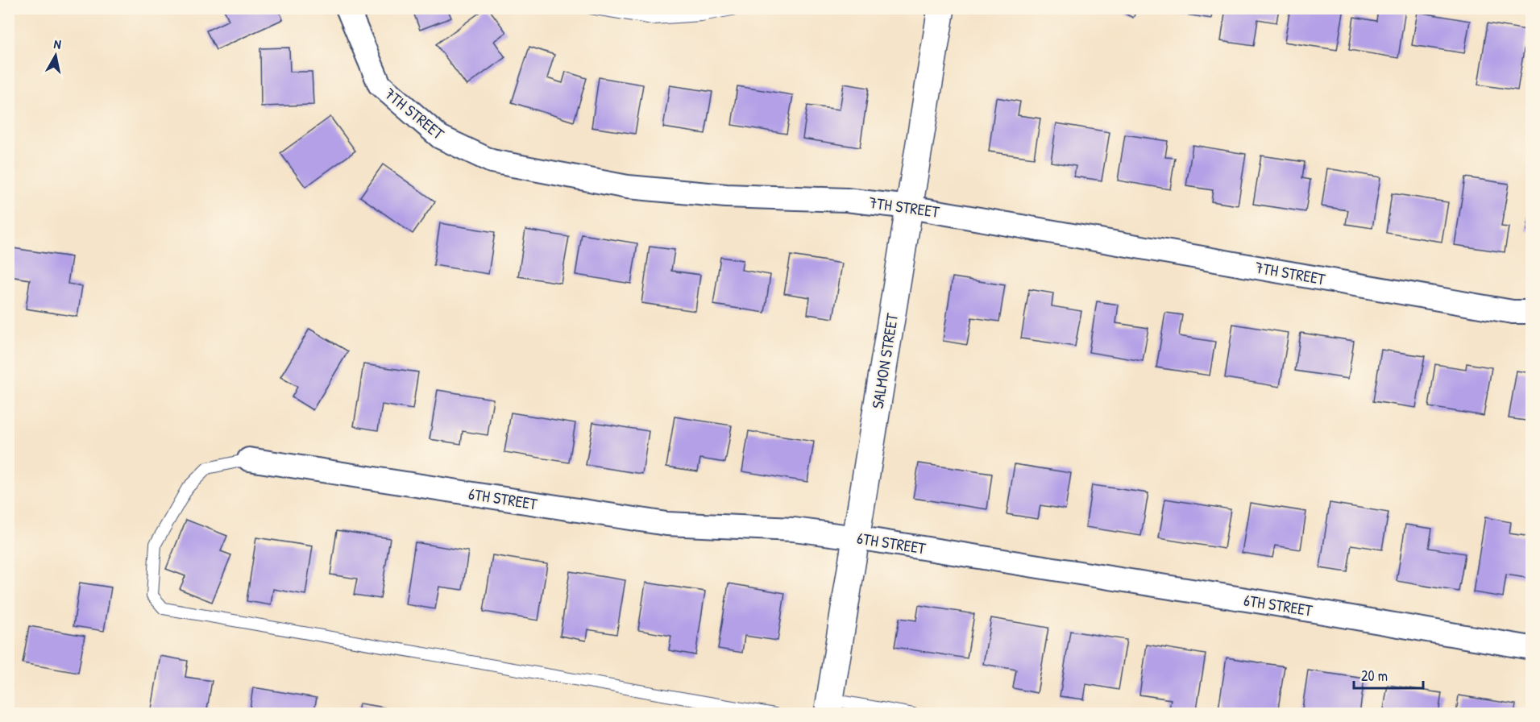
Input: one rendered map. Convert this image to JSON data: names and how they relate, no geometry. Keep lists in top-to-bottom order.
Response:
{
  "streets": {
    "street": ["7TH STREET", "SALMON STREET", "6TH STREET"]
  },
  "crossings": [
    ["7TH STREET", "SALMON STREET"],
    ["SALMON STREET", "6TH STREET"]
  ],
  "scale_bar": "20 m",
  "north": "top"
}
